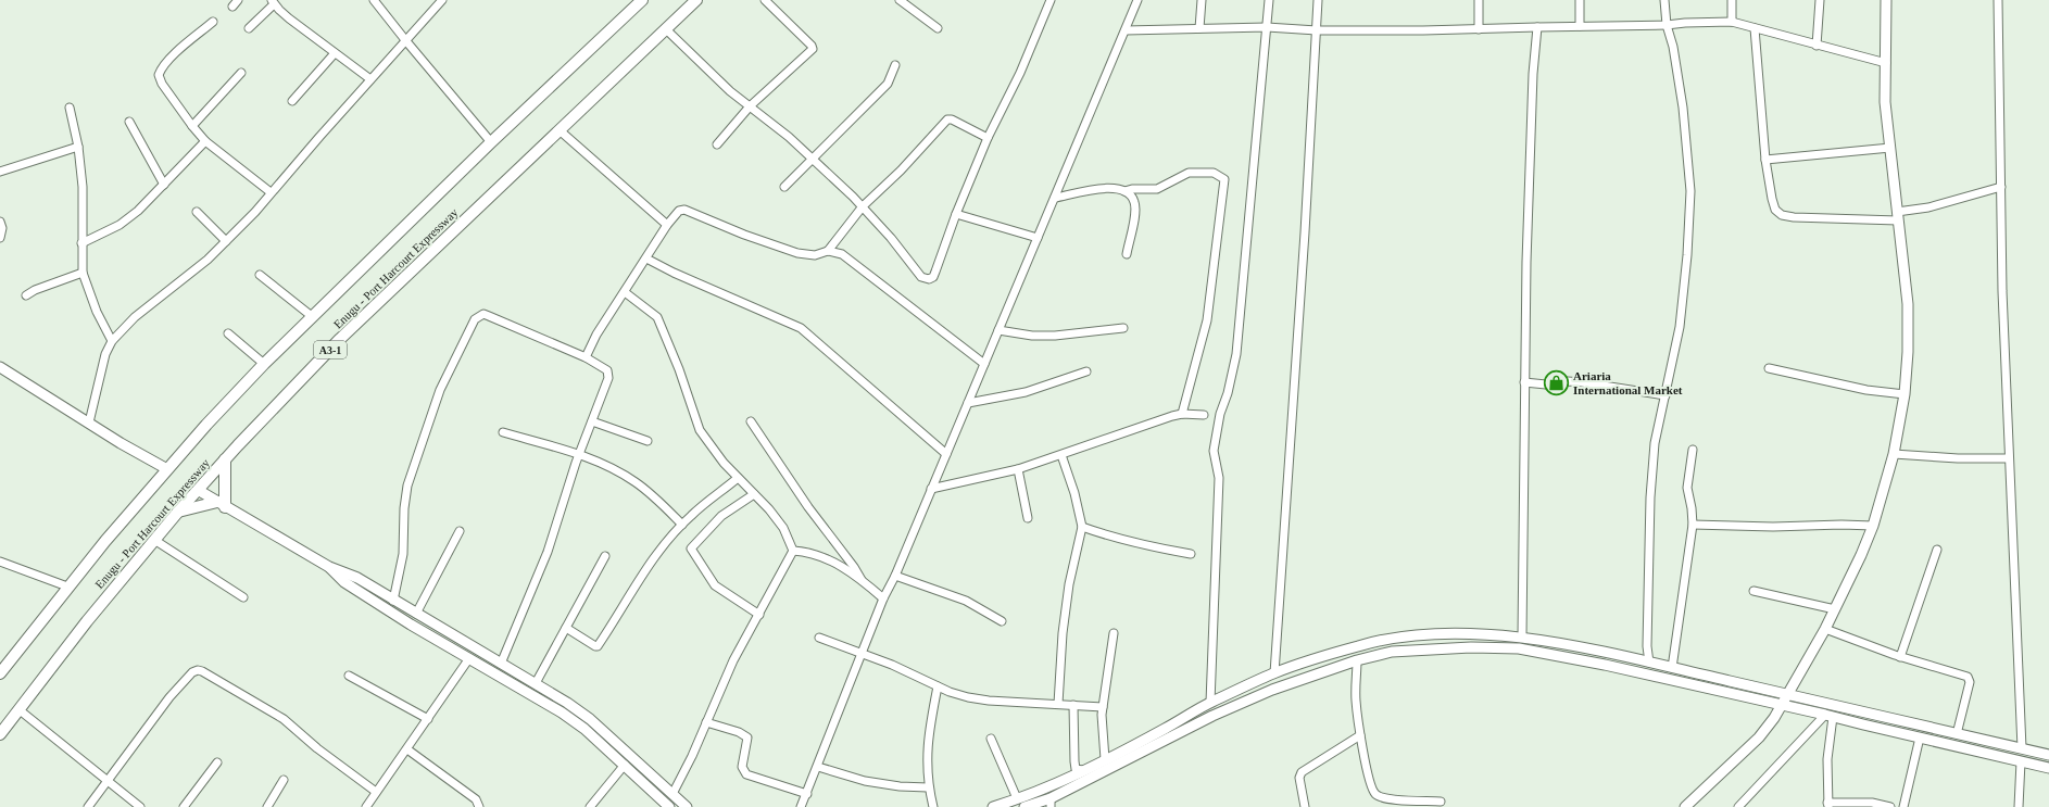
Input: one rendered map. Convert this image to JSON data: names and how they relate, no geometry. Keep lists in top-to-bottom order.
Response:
{
  "streets": {
    "highway": ["Enugu - Port Harcourt Expressway", "A3-1"]
  },
  "places": {
    "shop": ["Ariaria International Market"]
  }
}
